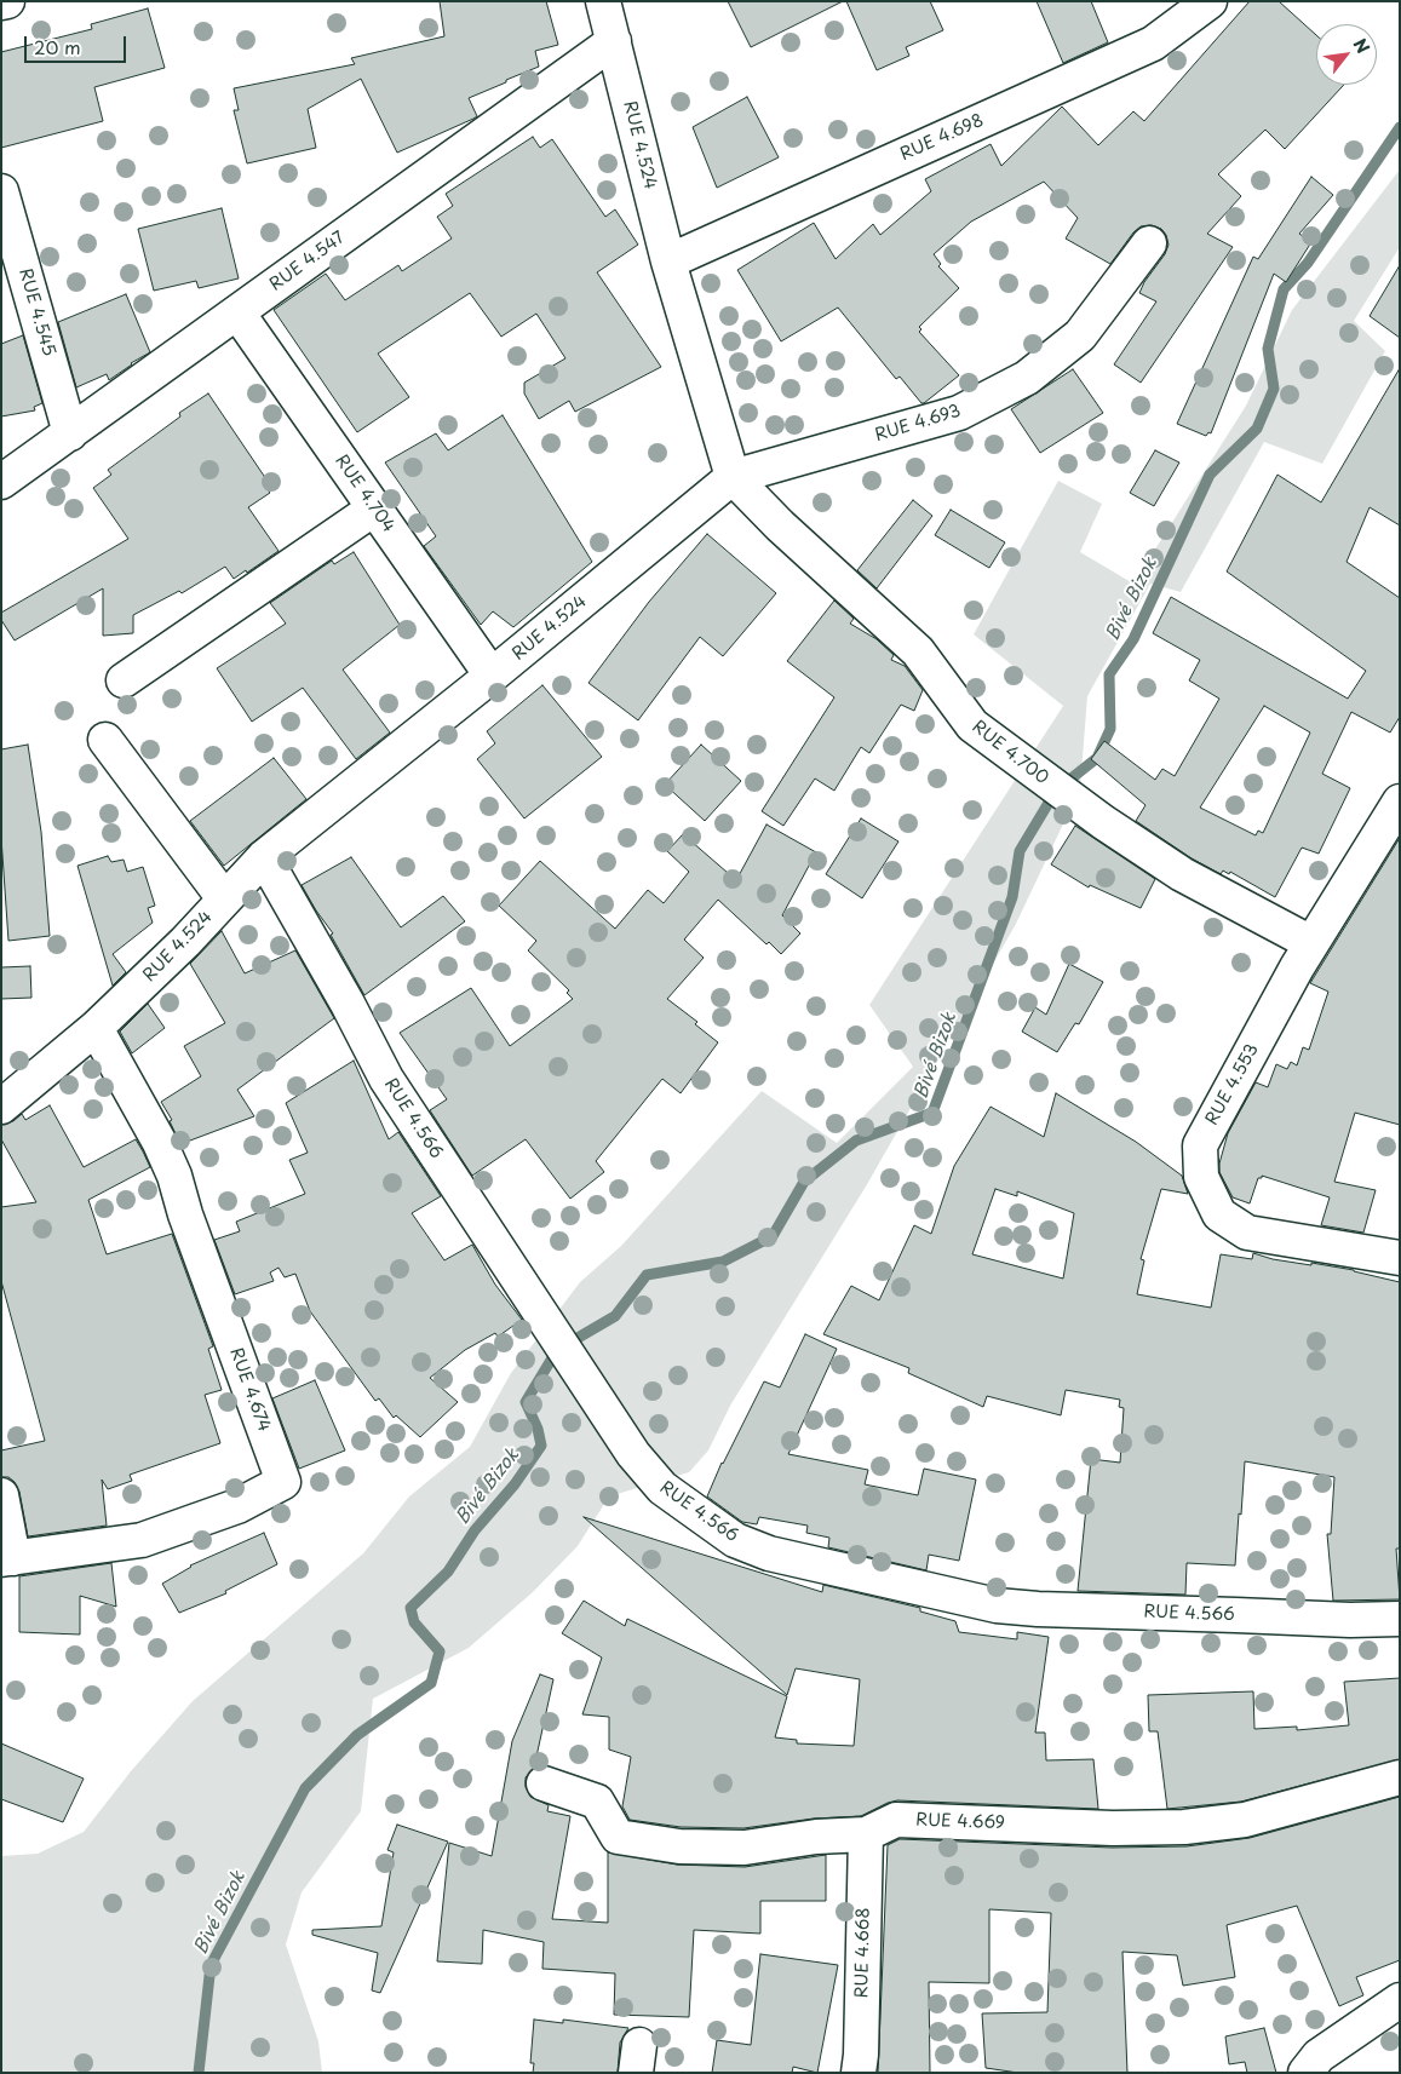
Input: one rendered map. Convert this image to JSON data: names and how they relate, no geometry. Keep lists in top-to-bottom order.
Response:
{
  "streets": {
    "street": [
      "RUE 4.698",
      "RUE 4.524",
      "RUE 4.547",
      "RUE 4.545",
      "RUE 4.693",
      "RUE 4.704",
      "RUE 4.700",
      "RUE 4.553",
      "RUE 4.566",
      "RUE 4.674",
      "RUE 4.669",
      "RUE 4.668"
    ]
  },
  "crossings": [
    ["RUE 4.698", "RUE 4.524"],
    ["RUE 4.524", "RUE 4.547"],
    ["RUE 4.524", "RUE 4.693"],
    ["RUE 4.524", "RUE 4.704"],
    ["RUE 4.524", "RUE 4.700"],
    ["RUE 4.524", "RUE 4.566"],
    ["RUE 4.524", "RUE 4.674"],
    ["RUE 4.547", "RUE 4.545"],
    ["RUE 4.547", "RUE 4.704"],
    ["RUE 4.693", "RUE 4.700"],
    ["RUE 4.700", "RUE 4.553"],
    ["RUE 4.669", "RUE 4.668"]
  ],
  "water": ["Bivé Bizok"],
  "scale_bar": "20 m",
  "north": "top right"
}
